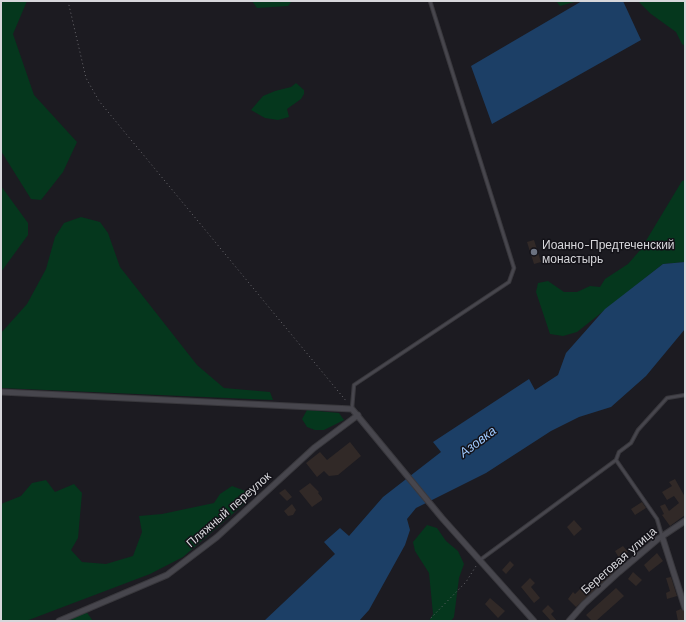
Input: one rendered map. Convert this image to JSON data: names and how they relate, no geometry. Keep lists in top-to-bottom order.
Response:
{
  "streets": {
    "street": ["Пляжный переулок", "Береговая улица"]
  },
  "water": ["Азовка"],
  "places": ["Иоанно-Предтеченский монастырь"]
}
